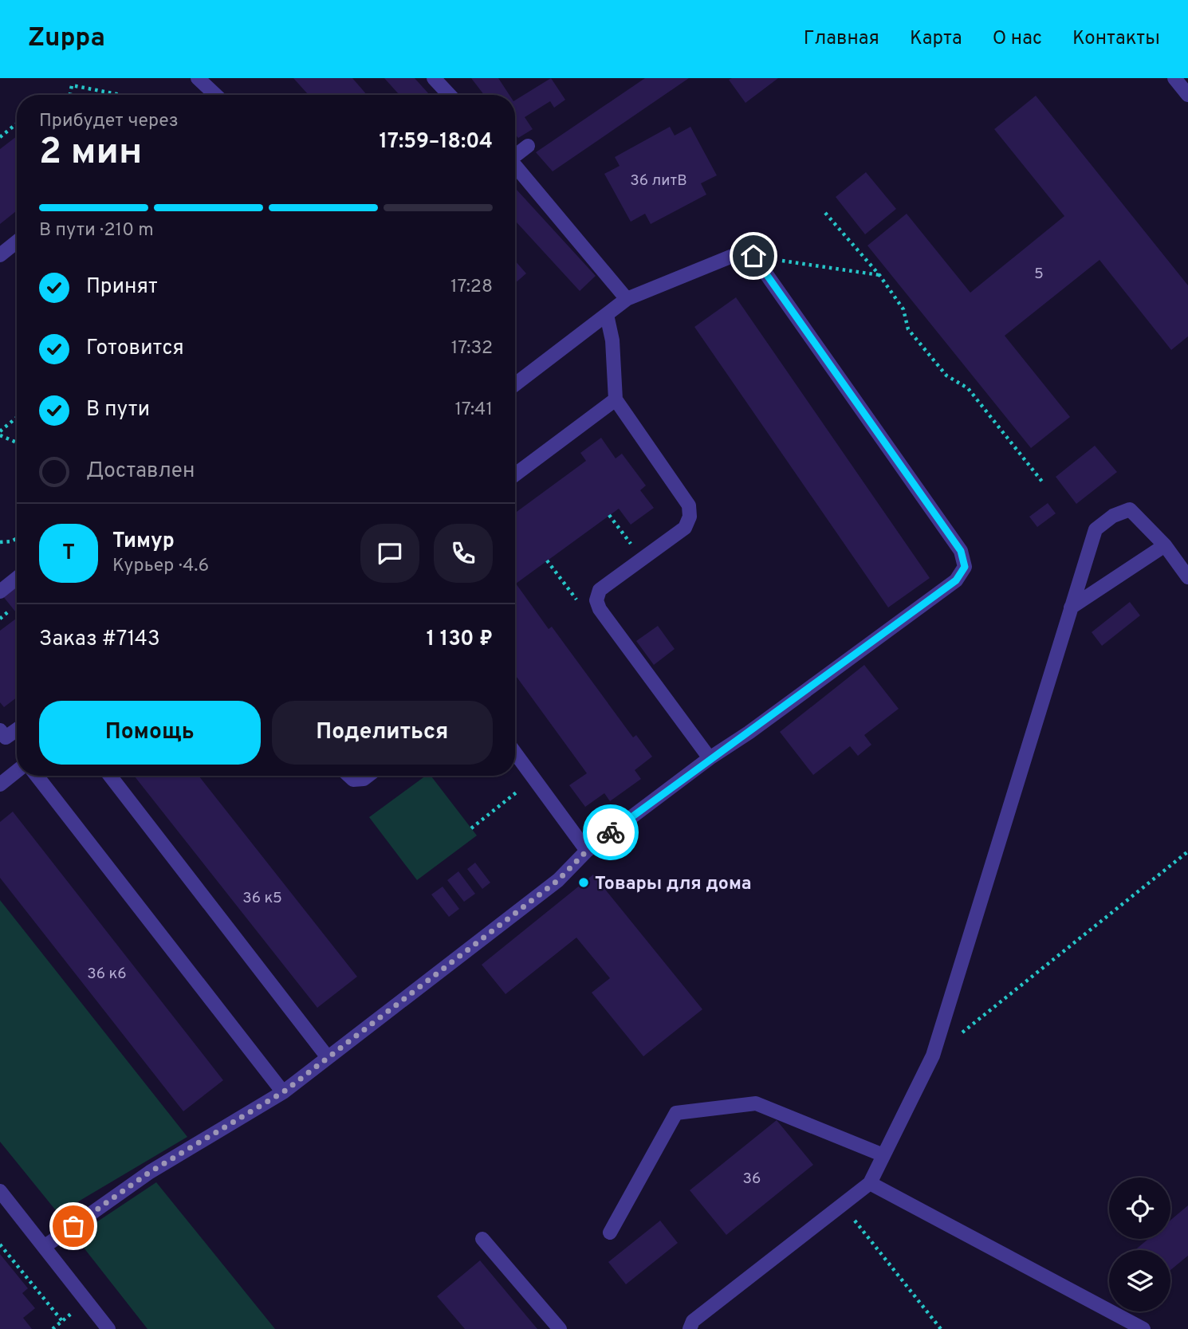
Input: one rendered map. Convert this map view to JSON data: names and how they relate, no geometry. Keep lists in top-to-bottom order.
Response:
{
  "places": ["Товары для дома"],
  "house_numbers": [
    "36 литВ",
    "5",
    "36 к5",
    "36 к6",
    "36"
  ],
  "page": {
    "header": "Zuppa",
    "nav": [
      "Главная",
      "Карта",
      "О нас",
      "Контакты"
    ],
    "heading": ["2 мин", "Прибудет через", "17:59–18:04"],
    "panel": [
      "Тимур",
      "Курьер · 4.6",
      "Заказ #7143",
      "1 130 ₽"
    ],
    "bar": "В пути · 210 m",
    "list": [
      ["Принят", "17:28"],
      ["Готовится", "17:32"],
      ["В пути", "17:41"],
      "Доставлен"
    ],
    "round": "Т",
    "buttons": ["Помощь", "Поделиться"]
  }
}
